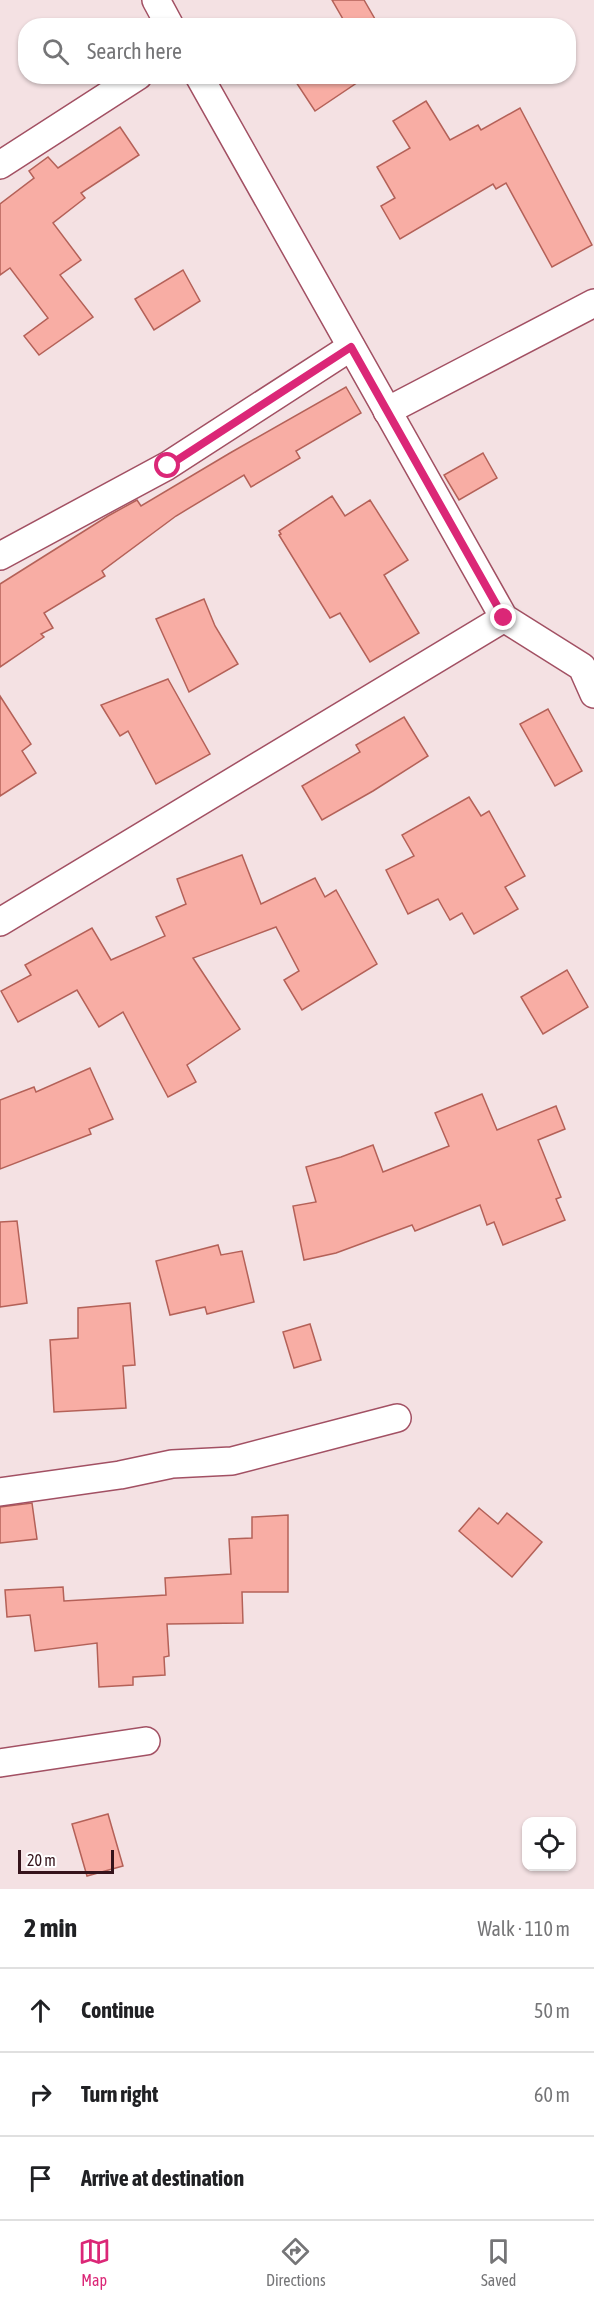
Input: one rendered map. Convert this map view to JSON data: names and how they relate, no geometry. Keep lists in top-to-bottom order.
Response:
{
  "scale_bar": "20 m",
  "page": {
    "search": "Search here",
    "scale": "20 m",
    "heading": ["2 min", "Walk · 110 m"],
    "list": [
      ["Continue", "50 m"],
      ["Turn right", "60 m"],
      "Arrive at destination"
    ],
    "nav": ["Map", "Directions", "Saved"]
  }
}
